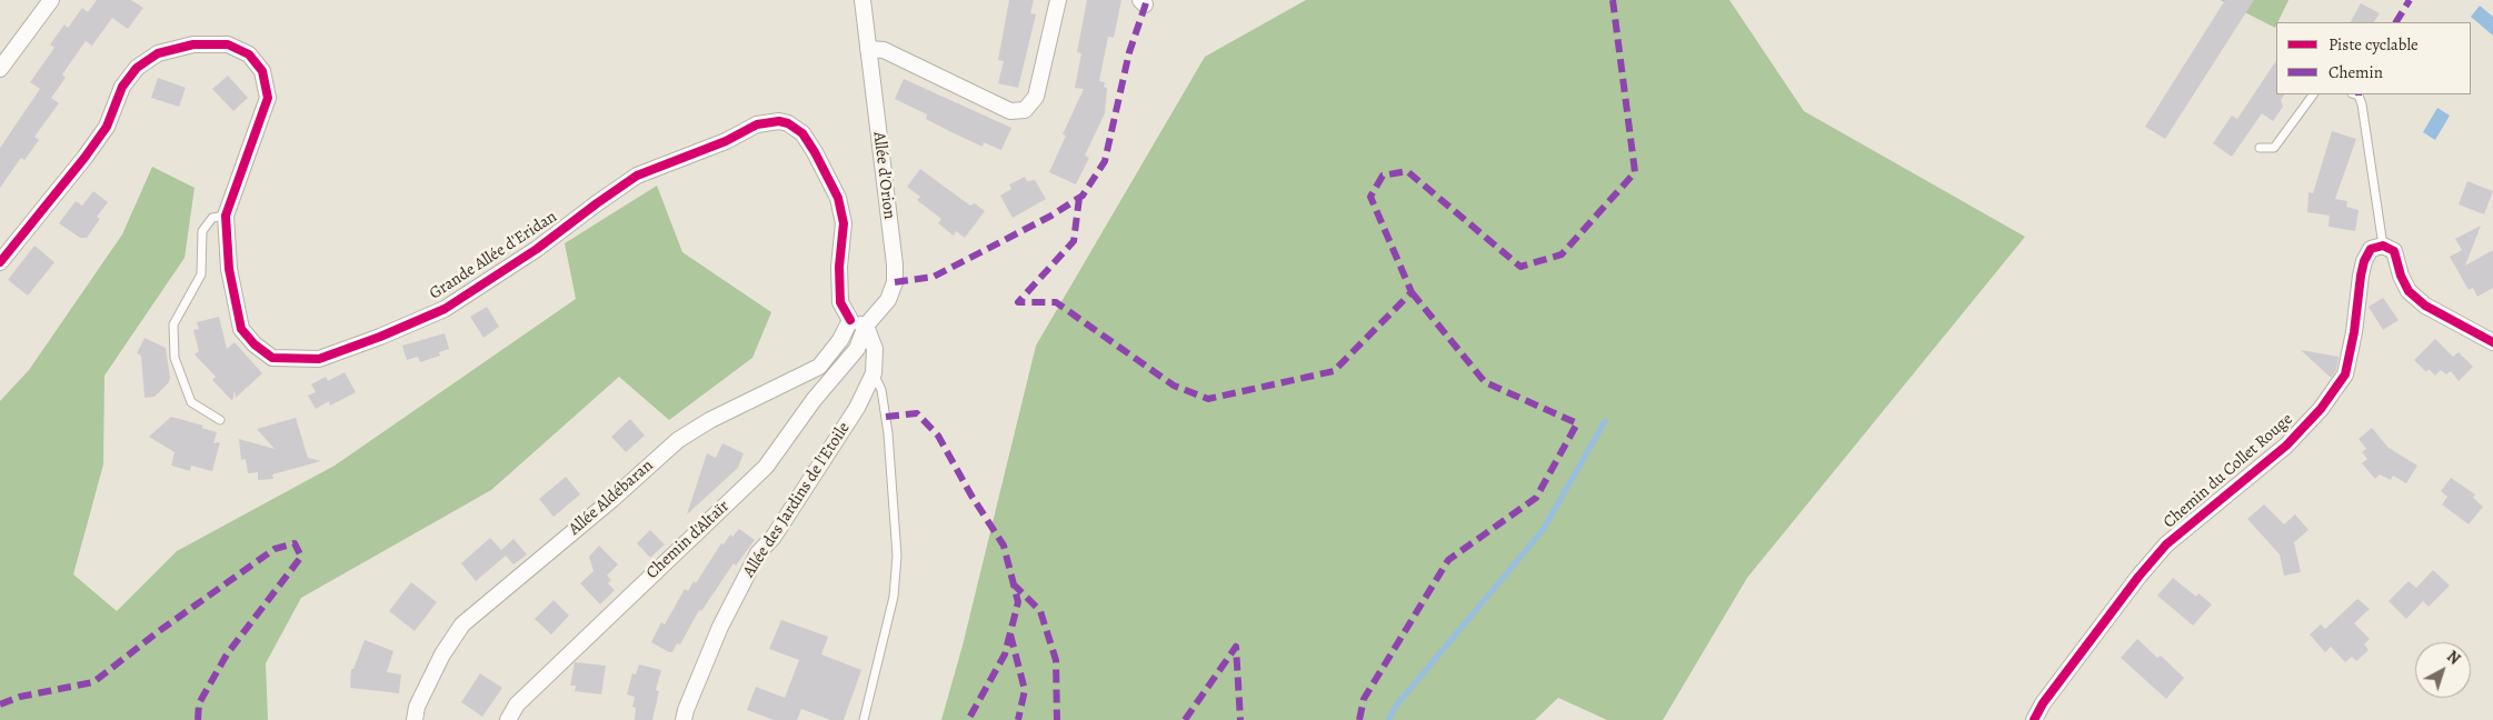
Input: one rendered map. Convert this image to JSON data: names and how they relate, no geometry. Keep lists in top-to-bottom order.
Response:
{
  "streets": {
    "street": [
      "Allée d'Orion",
      "Grande Allée d'Eridan",
      "Chemin du Collet Rouge",
      "Allée Aldébaran",
      "Allée des Jardins de l'Etoile",
      "Chemin d'Altaïr"
    ]
  },
  "crossings": [
    ["Allée d'Orion", "Chemin d'Altaïr"],
    ["Grande Allée d'Eridan", "Allée Aldébaran"]
  ],
  "legend": ["Piste cyclable", "Chemin"],
  "north": "top right"
}
